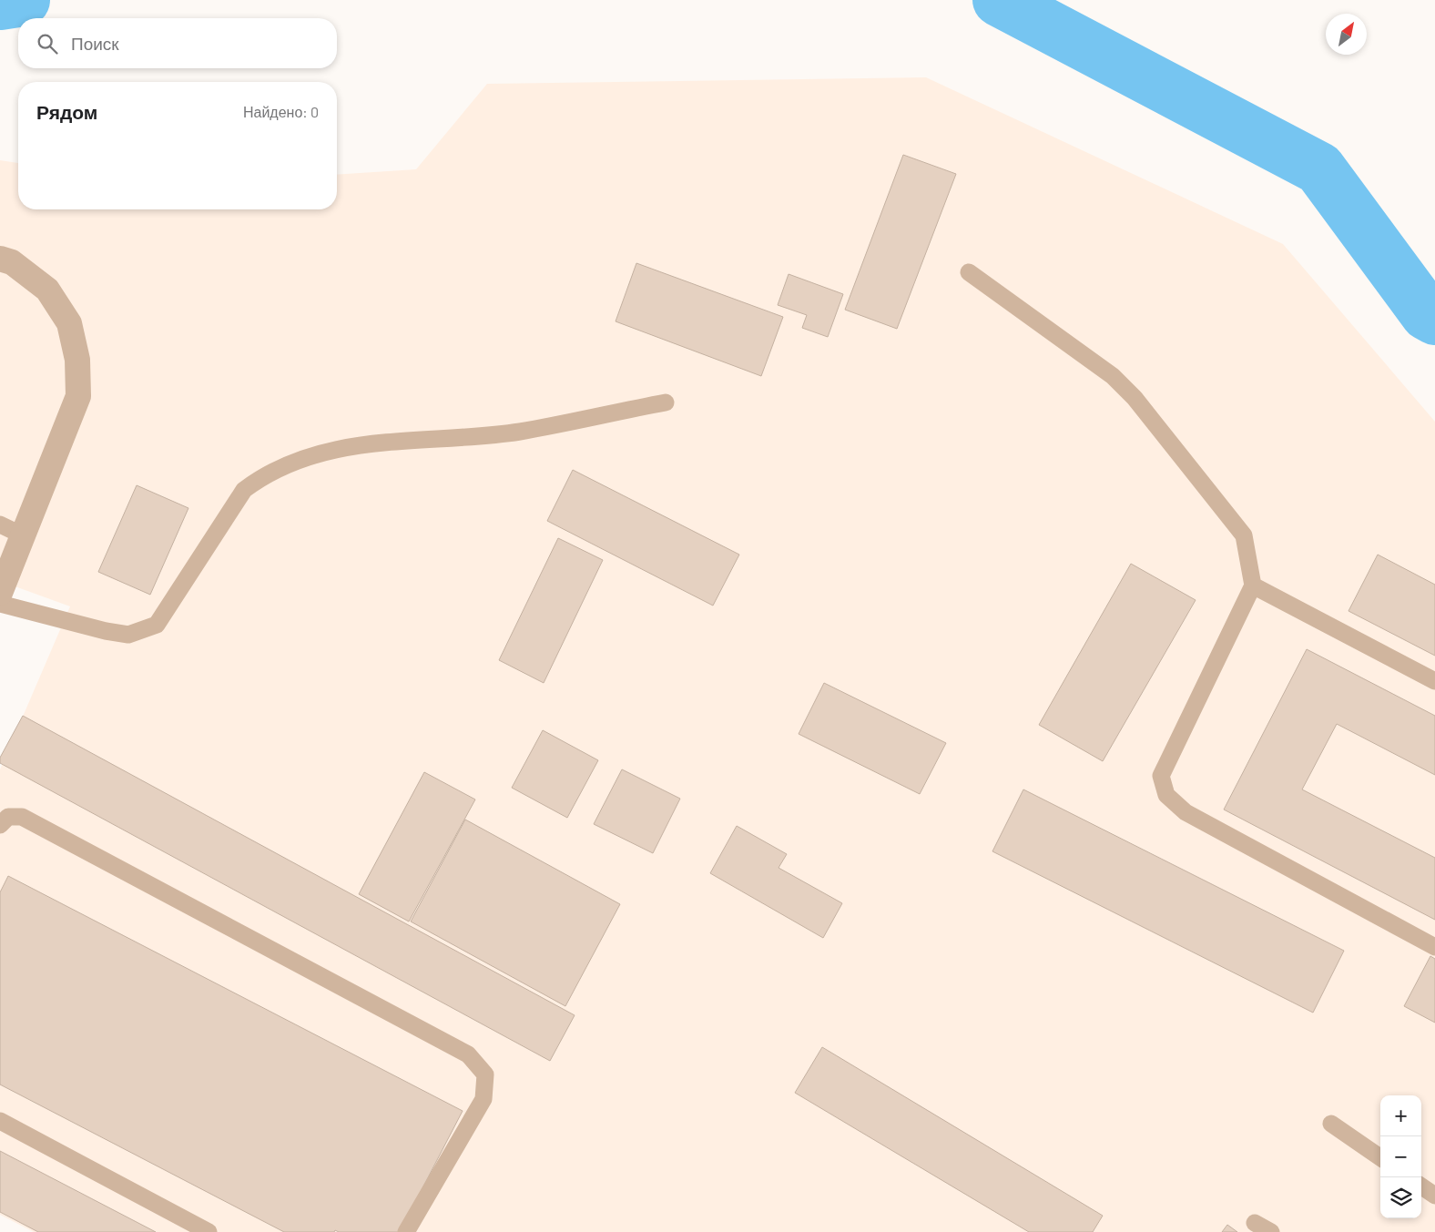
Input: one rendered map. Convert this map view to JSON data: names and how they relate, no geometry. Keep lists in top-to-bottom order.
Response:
{
  "north": "top right",
  "page": {
    "search": "Поиск",
    "heading": ["Рядом", "Найдено: 0"],
    "map_buttons": ["+", "−"]
  }
}
